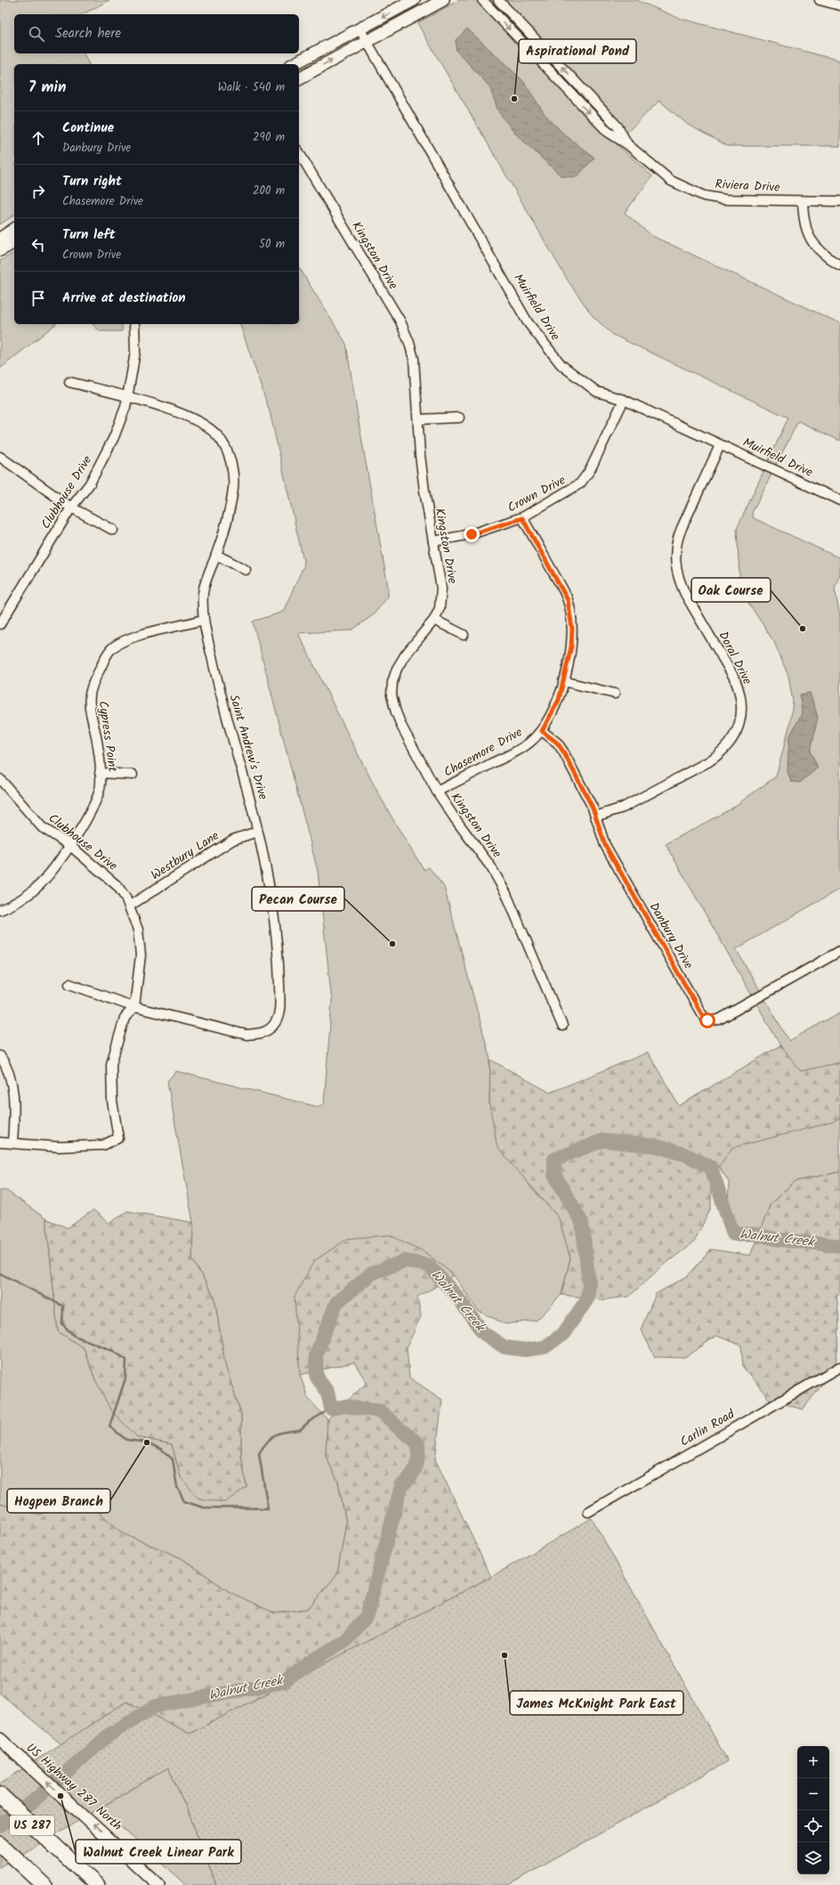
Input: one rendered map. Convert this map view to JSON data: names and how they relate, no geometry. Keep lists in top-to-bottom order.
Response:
{
  "streets": {
    "highway": ["US 287"],
    "main road": ["US Highway 287 North"],
    "street": [
      "Riviera Drive",
      "Kingston Drive",
      "Muirfield Drive",
      "Clubhouse Drive",
      "Crown Drive",
      "Doral Drive",
      "Cypress Point",
      "Saint Andrew's Drive",
      "Chasemore Drive",
      "Westbury Lane",
      "Danbury Drive",
      "Carlin Road"
    ]
  },
  "crossings": [
    ["Kingston Drive", "Crown Drive"],
    ["Kingston Drive", "Chasemore Drive"],
    ["Muirfield Drive", "Crown Drive"],
    ["Muirfield Drive", "Doral Drive"],
    ["Clubhouse Drive", "Cypress Point"],
    ["Clubhouse Drive", "Saint Andrew's Drive"],
    ["Clubhouse Drive", "Westbury Lane"],
    ["Crown Drive", "Chasemore Drive"],
    ["Doral Drive", "Danbury Drive"],
    ["Cypress Point", "Saint Andrew's Drive"],
    ["Saint Andrew's Drive", "Westbury Lane"],
    ["Chasemore Drive", "Danbury Drive"]
  ],
  "one_way": ["US Highway 287 North"],
  "water": ["Walnut Creek"],
  "places": [
    "Aspirational Pond",
    "Oak Course",
    "Pecan Course",
    "Hogpen Branch",
    "James McKnight Park East",
    "Walnut Creek Linear Park"
  ],
  "page": {
    "search": "Search here",
    "heading": ["7 min", "Walk · 540 m"],
    "list": [
      ["Continue", "Danbury Drive", "290 m"],
      ["Turn right", "Chasemore Drive", "200 m"],
      ["Turn left", "Crown Drive", "50 m"],
      "Arrive at destination"
    ],
    "map_buttons": ["+", "−"]
  }
}
